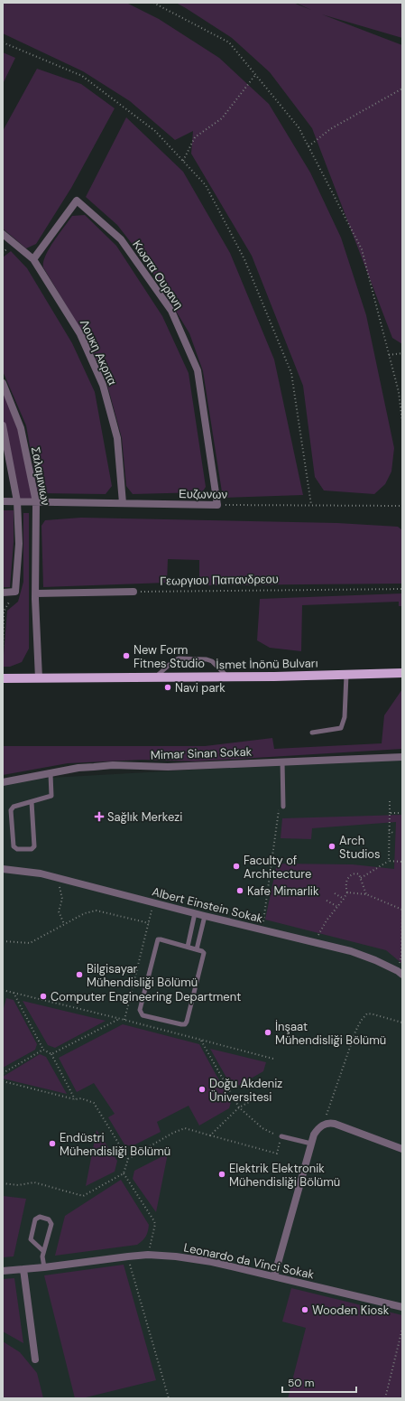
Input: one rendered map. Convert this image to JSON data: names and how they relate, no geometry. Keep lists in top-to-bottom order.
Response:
{
  "streets": {
    "main road": ["İsmet İnönü Bulvarı"],
    "street": [
      "Κωστα Ουρανη",
      "Λουκη Ακριτα",
      "Σαλαμινιων",
      "Ευζωνων",
      "Mimar Sinan Sokak",
      "Albert Einstein Sokak",
      "Leonardo da Vinci Sokak"
    ],
    "path": ["Γεωργιου Παπανδρεου"]
  },
  "crossings": [
    ["Κωστα Ουρανη", "Λουκη Ακριτα"],
    ["Κωστα Ουρανη", "Ευζωνων"],
    ["Λουκη Ακριτα", "Ευζωνων"],
    ["Σαλαμινιων", "Ευζωνων"],
    ["Σαλαμινιων", "İsmet İnönü Bulvarı"]
  ],
  "places": {
    "other": [
      "New Form Fitnes Studio",
      "Navi park",
      "Arch Studios",
      "Faculty of Architecture",
      "Kafe Mimarlik",
      "Bilgisayar Mühendisliği Bölümü",
      "Computer Engineering Department",
      "İnşaat Mühendisliği Bölümü",
      "Doğu Akdeniz Üniversitesi",
      "Endüstri Mühendisliği Bölümü",
      "Elektrik Elektronik Mühendisliği Bölümü",
      "Wooden Kiosk"
    ],
    "health": ["Sağlık Merkezi"]
  },
  "scale_bar": "50 m"
}
